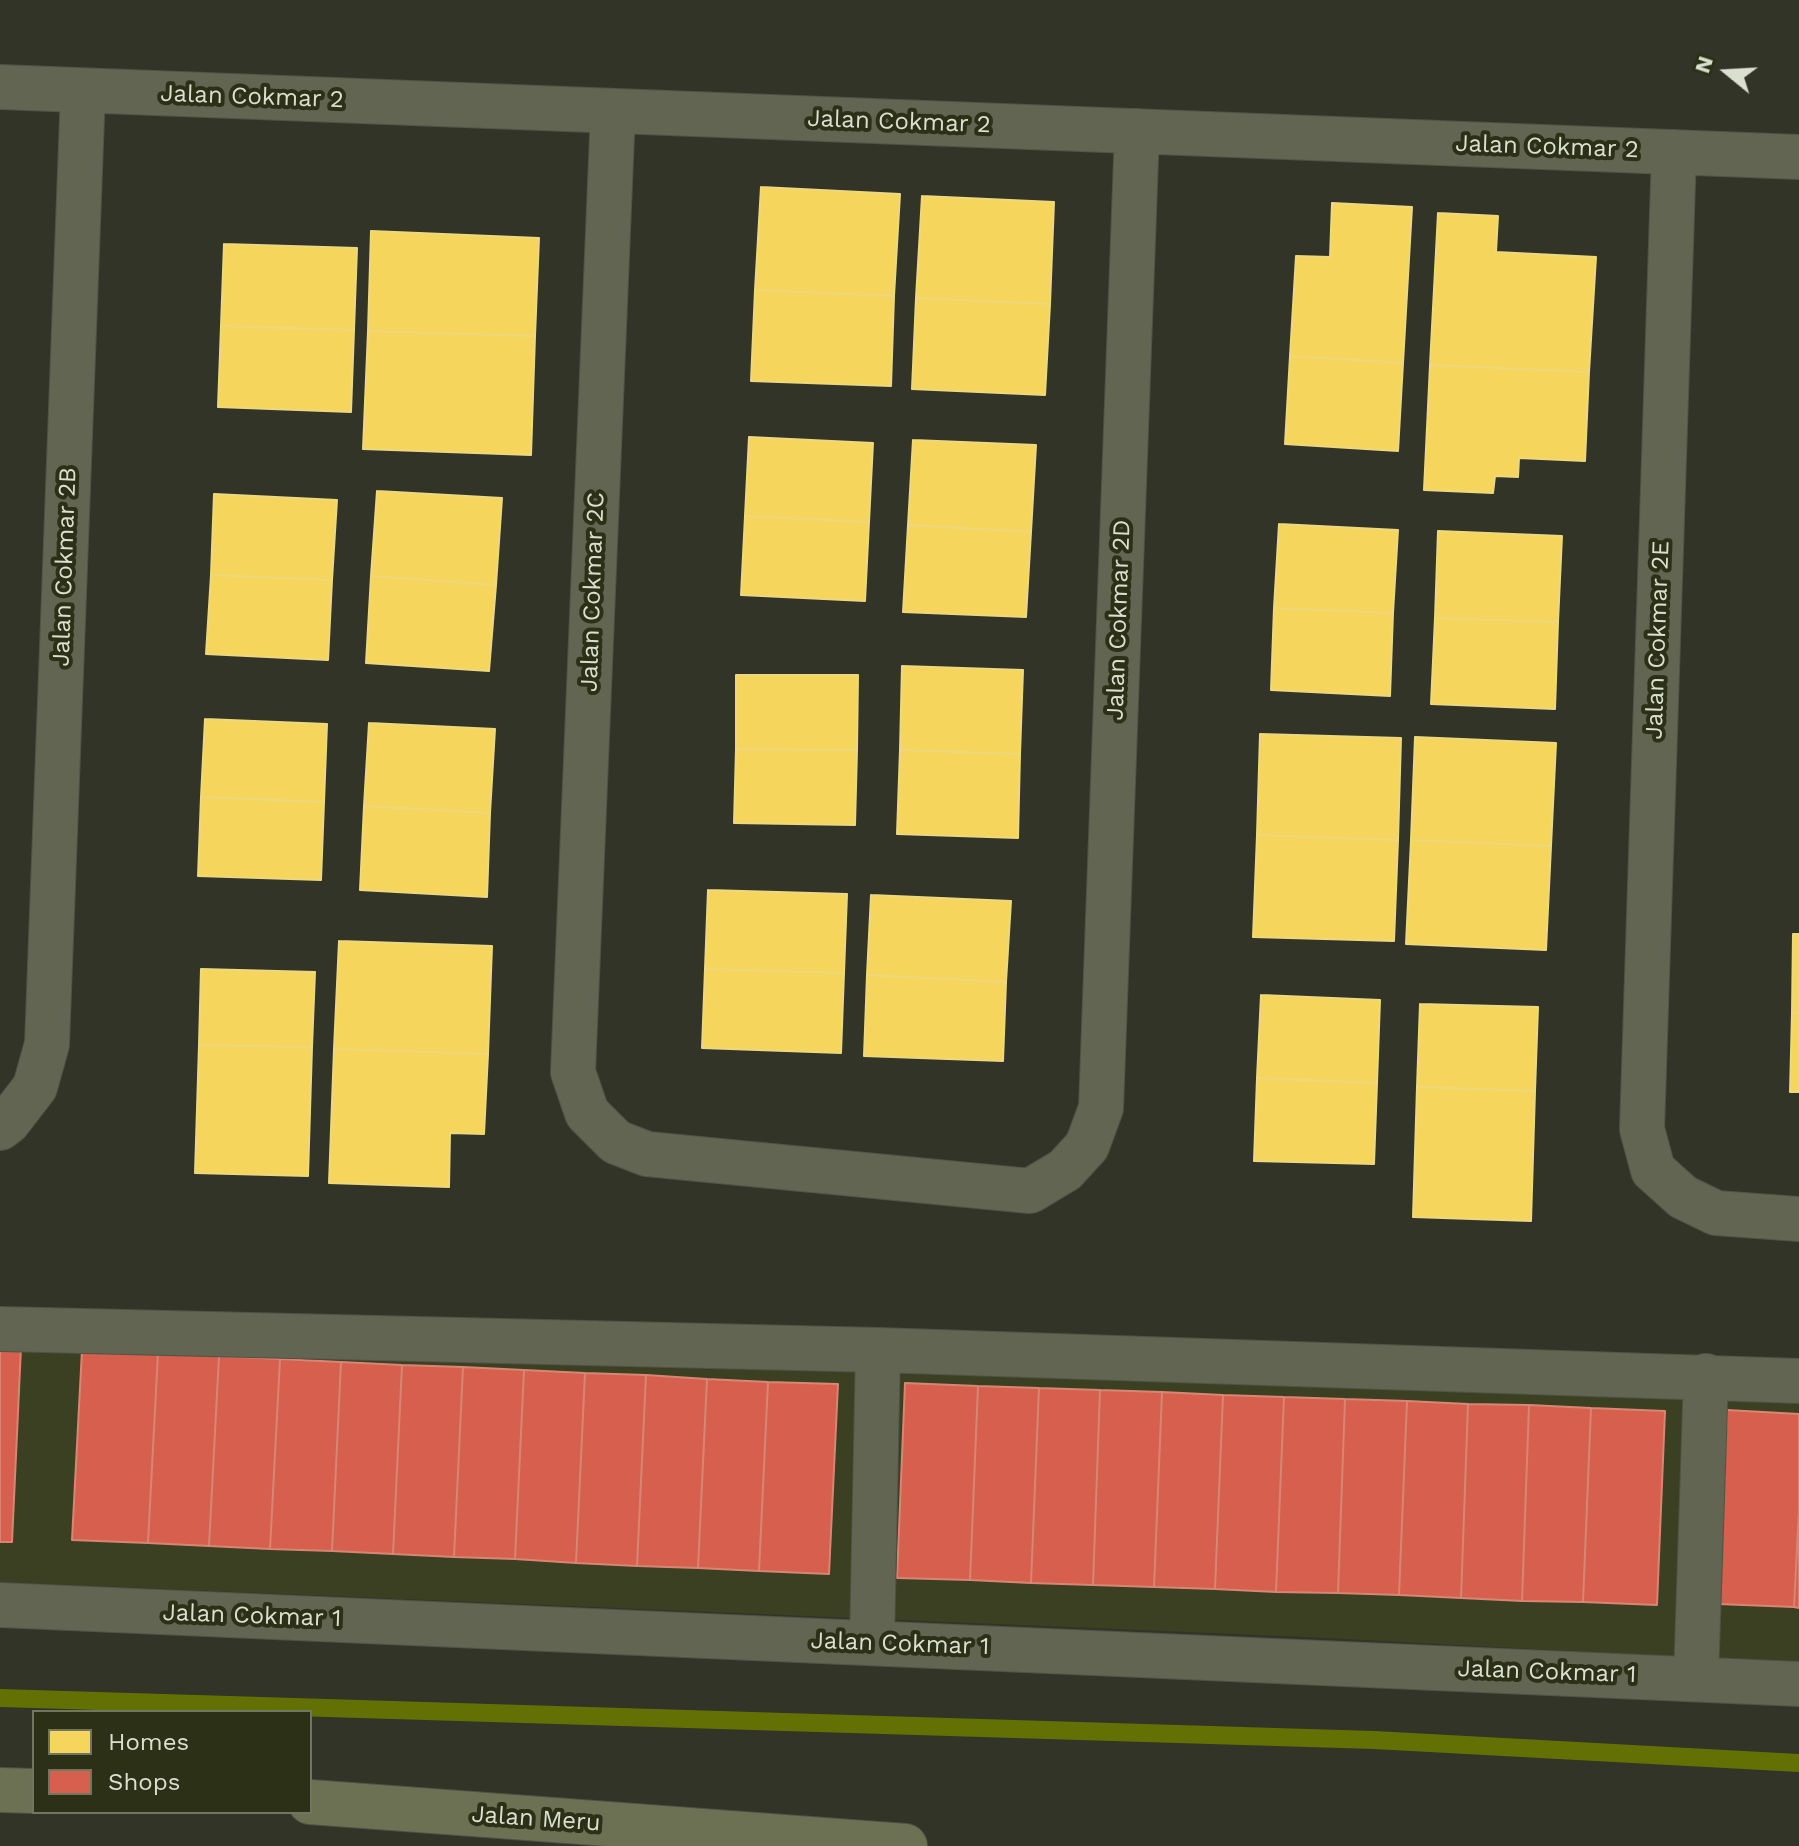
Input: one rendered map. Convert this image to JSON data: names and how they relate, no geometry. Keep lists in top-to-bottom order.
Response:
{
  "streets": {
    "highway": ["Jalan Meru"],
    "street": [
      "Jalan Cokmar 2",
      "Jalan Cokmar 2B",
      "Jalan Cokmar 2C",
      "Jalan Cokmar 2D",
      "Jalan Cokmar 2E",
      "Jalan Cokmar 1"
    ]
  },
  "crossings": [
    ["Jalan Cokmar 2", "Jalan Cokmar 2B"],
    ["Jalan Cokmar 2", "Jalan Cokmar 2C"],
    ["Jalan Cokmar 2", "Jalan Cokmar 2D"],
    ["Jalan Cokmar 2", "Jalan Cokmar 2E"],
    ["Jalan Cokmar 2C", "Jalan Cokmar 2D"]
  ],
  "legend": ["Homes", "Shops"],
  "north": "left"
}
